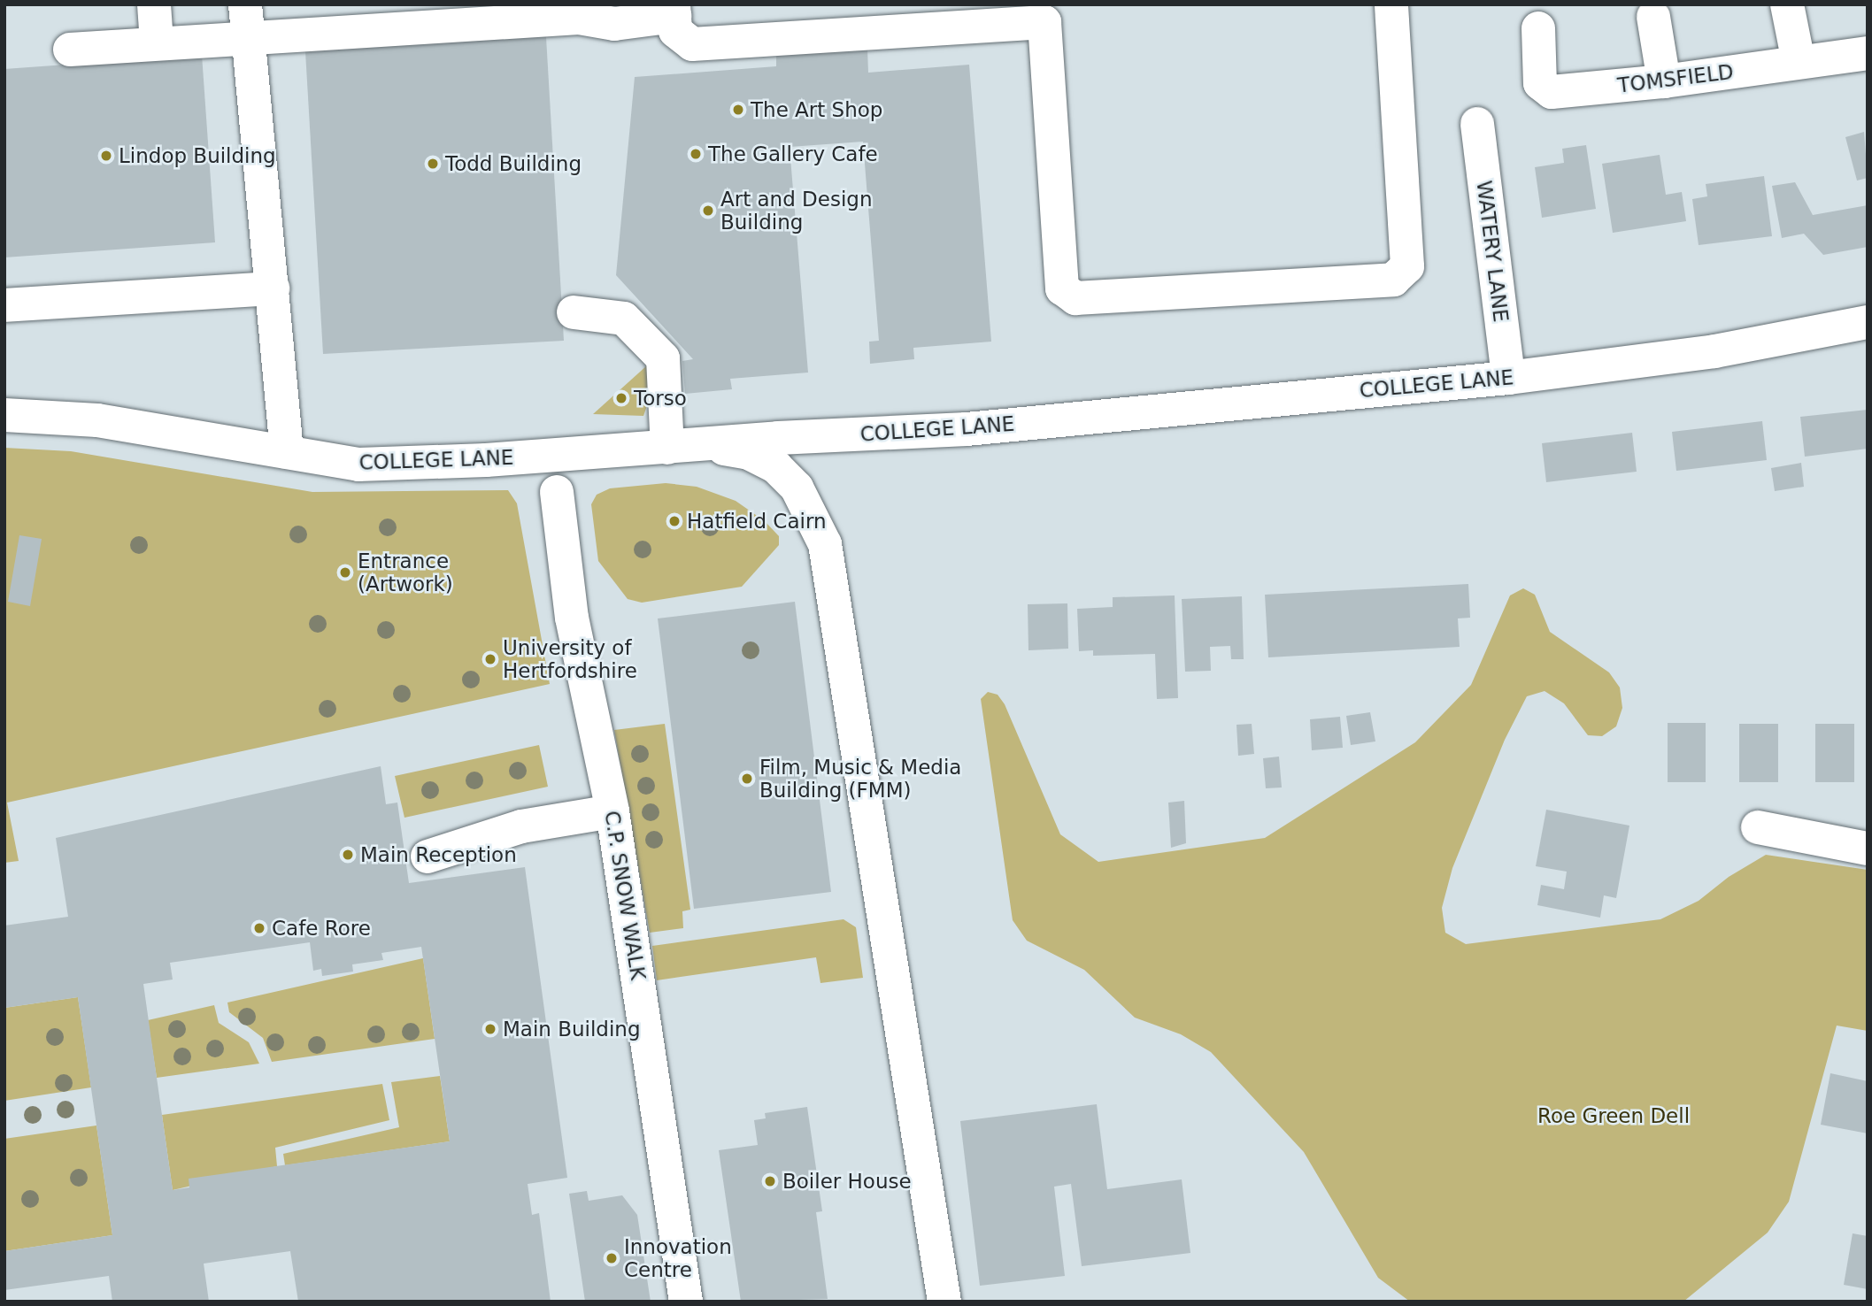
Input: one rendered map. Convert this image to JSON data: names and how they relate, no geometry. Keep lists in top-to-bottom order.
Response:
{
  "streets": {
    "street": [
      "TOMSFIELD",
      "WATERY LANE",
      "COLLEGE LANE",
      "C.P. SNOW WALK"
    ]
  },
  "crossings": [
    ["WATERY LANE", "COLLEGE LANE"]
  ],
  "parks": ["Roe Green Dell"],
  "places": [
    "The Art Shop",
    "The Gallery Cafe",
    "Lindop Building",
    "Todd Building",
    "Art and Design Building",
    "Torso",
    "Hatfield Cairn",
    "Entrance (Artwork)",
    "University of Hertfordshire",
    "Film, Music & Media Building (FMM)",
    "Main Reception",
    "Cafe Rore",
    "Main Building",
    "Boiler House",
    "Innovation Centre"
  ]
}
